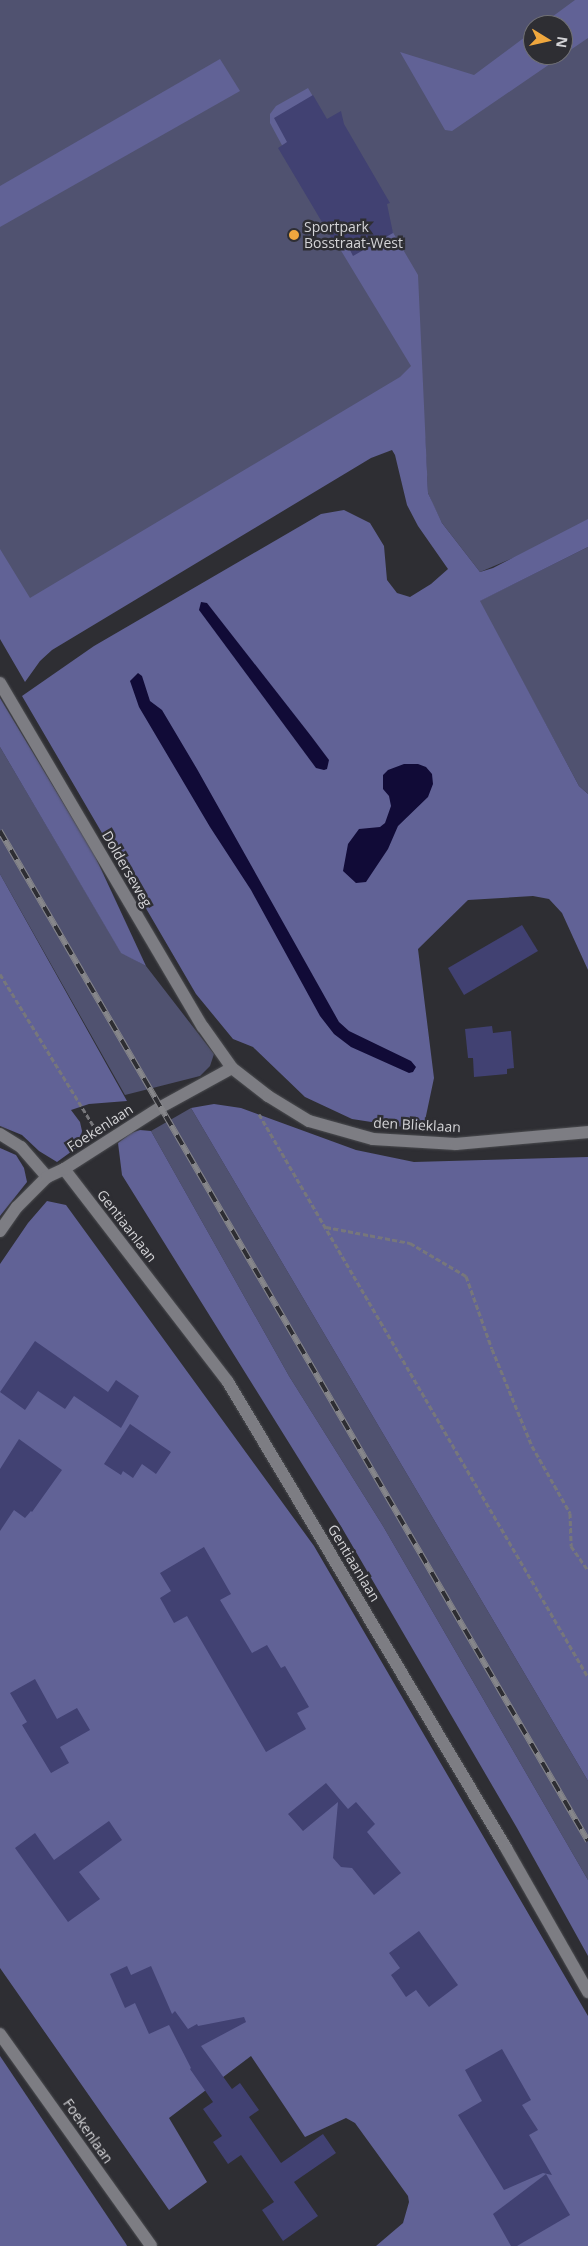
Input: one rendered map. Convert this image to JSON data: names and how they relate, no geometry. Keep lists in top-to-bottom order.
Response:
{
  "streets": {
    "street": [
      "Dolderseweg",
      "den Blieklaan",
      "Foekenlaan",
      "Gentiaanlaan"
    ]
  },
  "crossings": [
    ["Dolderseweg", "den Blieklaan"],
    ["Dolderseweg", "Foekenlaan"],
    ["den Blieklaan", "Foekenlaan"],
    ["Foekenlaan", "Gentiaanlaan"]
  ],
  "places": ["Sportpark Bosstraat-West"],
  "north": "right"
}
